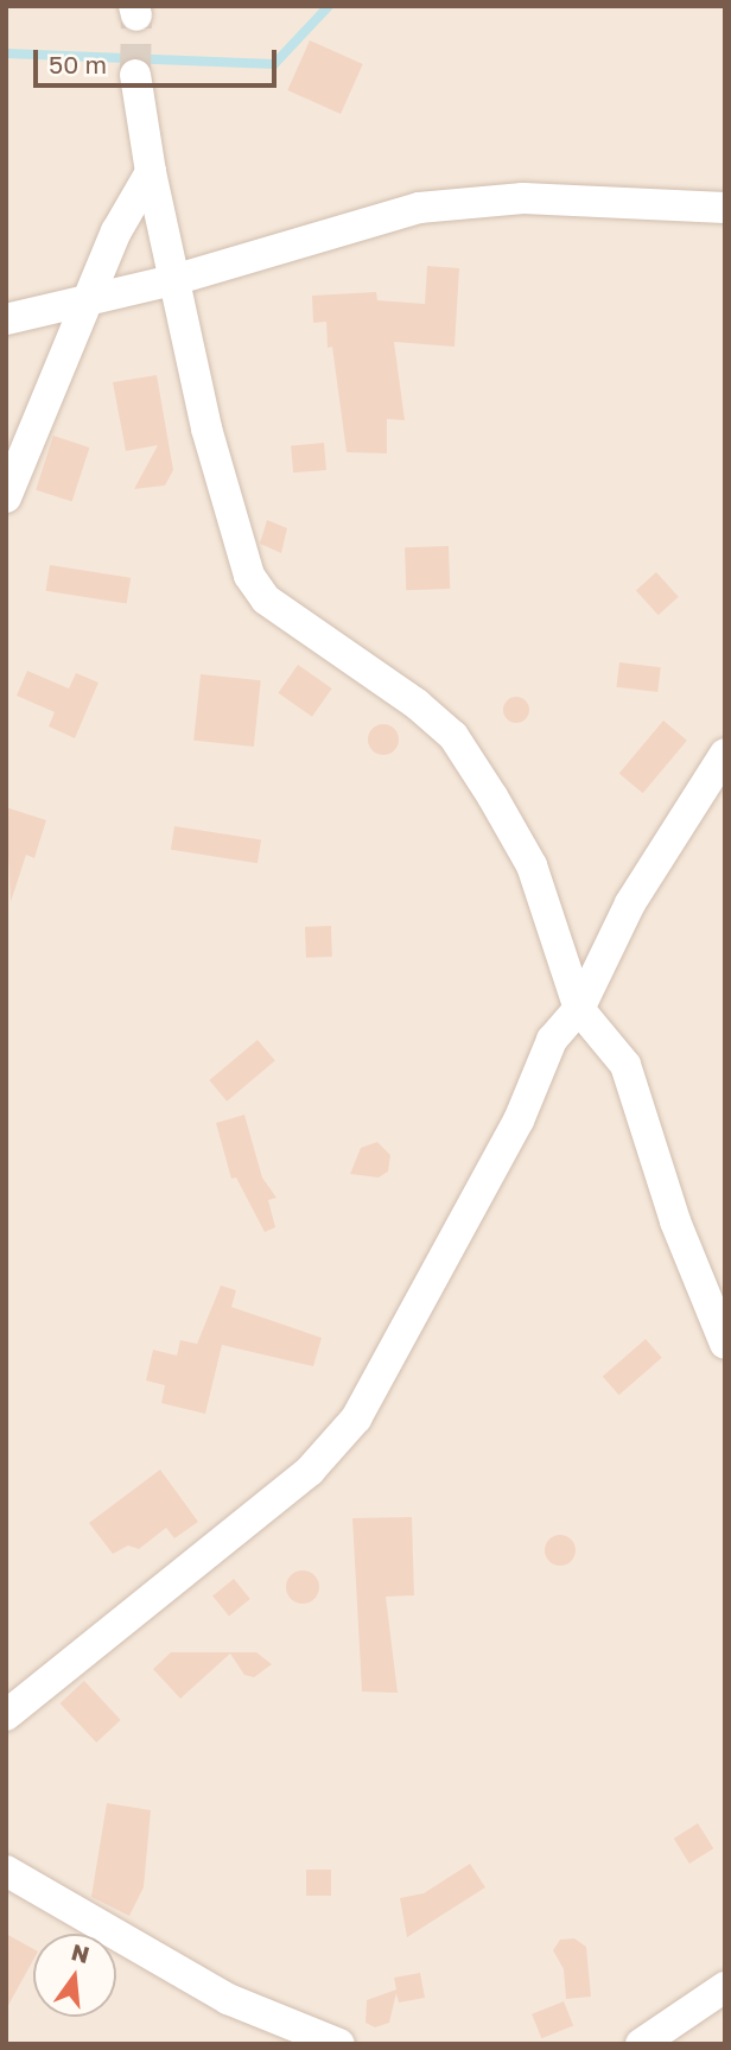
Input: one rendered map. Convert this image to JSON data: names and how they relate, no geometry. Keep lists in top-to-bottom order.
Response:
{
  "scale_bar": "50 m",
  "north": "top"
}
